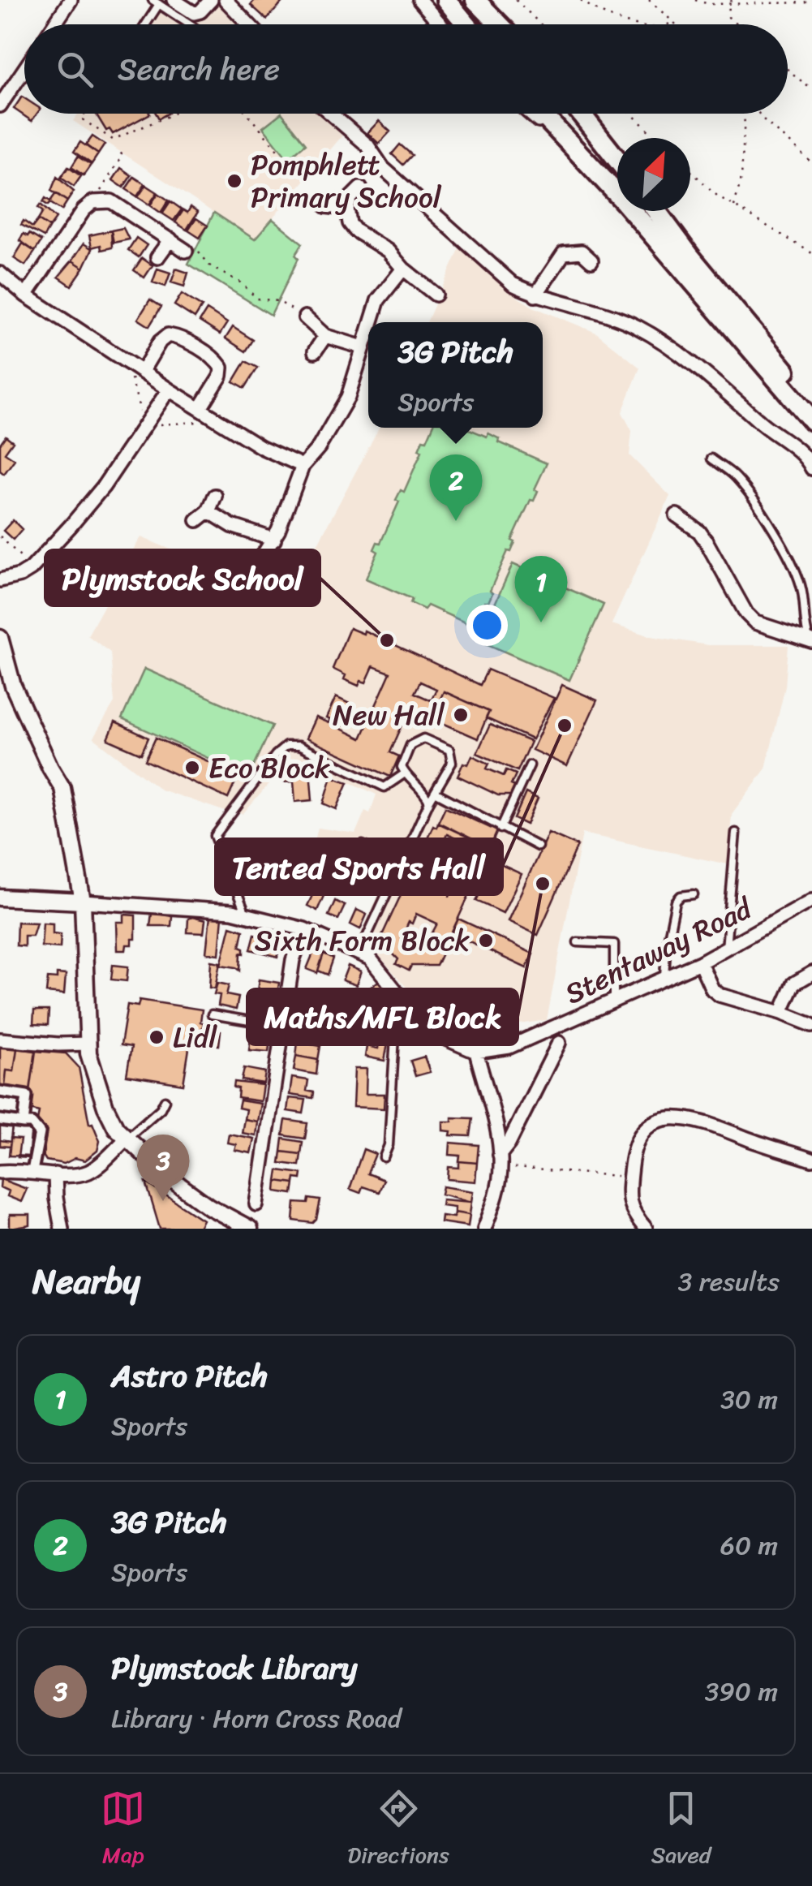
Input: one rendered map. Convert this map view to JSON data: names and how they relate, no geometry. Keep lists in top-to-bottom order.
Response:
{
  "streets": {
    "street": ["Stentaway Road"]
  },
  "places": [
    "Pomphlett Primary School",
    "Plymstock School",
    "New Hall",
    "Tented Sports Hall",
    "Eco Block",
    "Maths/MFL Block",
    "Sixth Form Block",
    "Lidl"
  ],
  "north": "top right",
  "page": {
    "search": "Search here",
    "popup": ["3G Pitch", "Sports"],
    "pins": ["2", "1", "3"],
    "heading": ["Nearby", "3 results"],
    "list": [
      {
        "mark": "1",
        "name": "Astro Pitch",
        "note": "Sports",
        "value": "30 m"
      },
      {
        "mark": "2",
        "name": "3G Pitch",
        "note": "Sports",
        "value": "60 m"
      },
      {
        "mark": "3",
        "name": "Plymstock Library",
        "note": "Library · Horn Cross Road",
        "value": "390 m"
      }
    ],
    "nav": ["Map", "Directions", "Saved"]
  }
}
